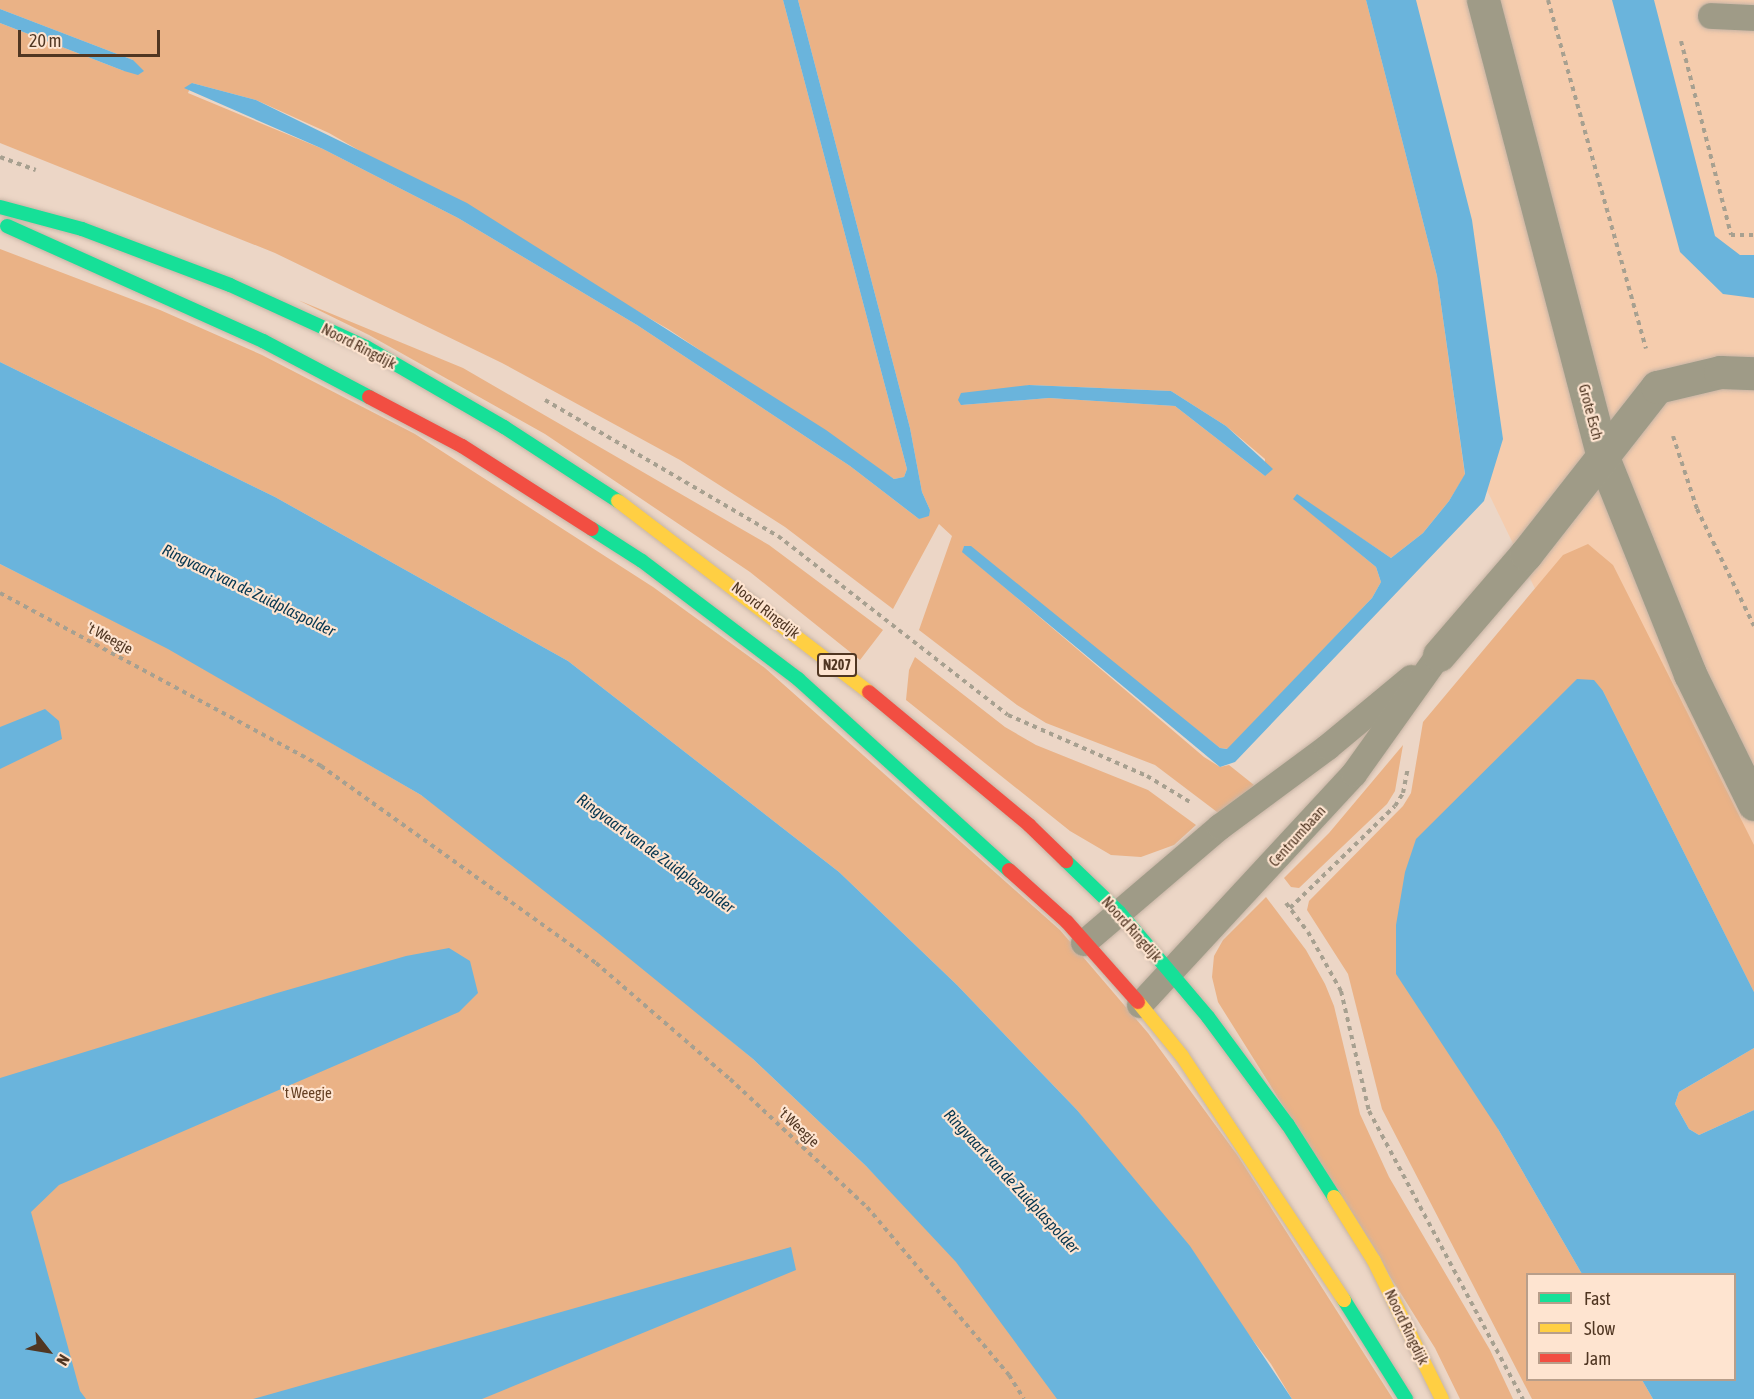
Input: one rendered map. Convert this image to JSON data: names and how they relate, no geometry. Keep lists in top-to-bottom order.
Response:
{
  "streets": {
    "main road": ["Noord Ringdijk", "N207"],
    "street": ["Grote Esch", "Centrumbaan"],
    "path": ["'t Weegje"]
  },
  "crossings": [
    ["Noord Ringdijk", "Centrumbaan"],
    ["Grote Esch", "Centrumbaan"],
    ["N207", "Centrumbaan"]
  ],
  "water": ["Ringvaart van de Zuidplaspolder"],
  "parks": ["'t Weegje"],
  "legend": ["Fast", "Slow", "Jam"],
  "scale_bar": "20 m",
  "north": "bottom right"
}
